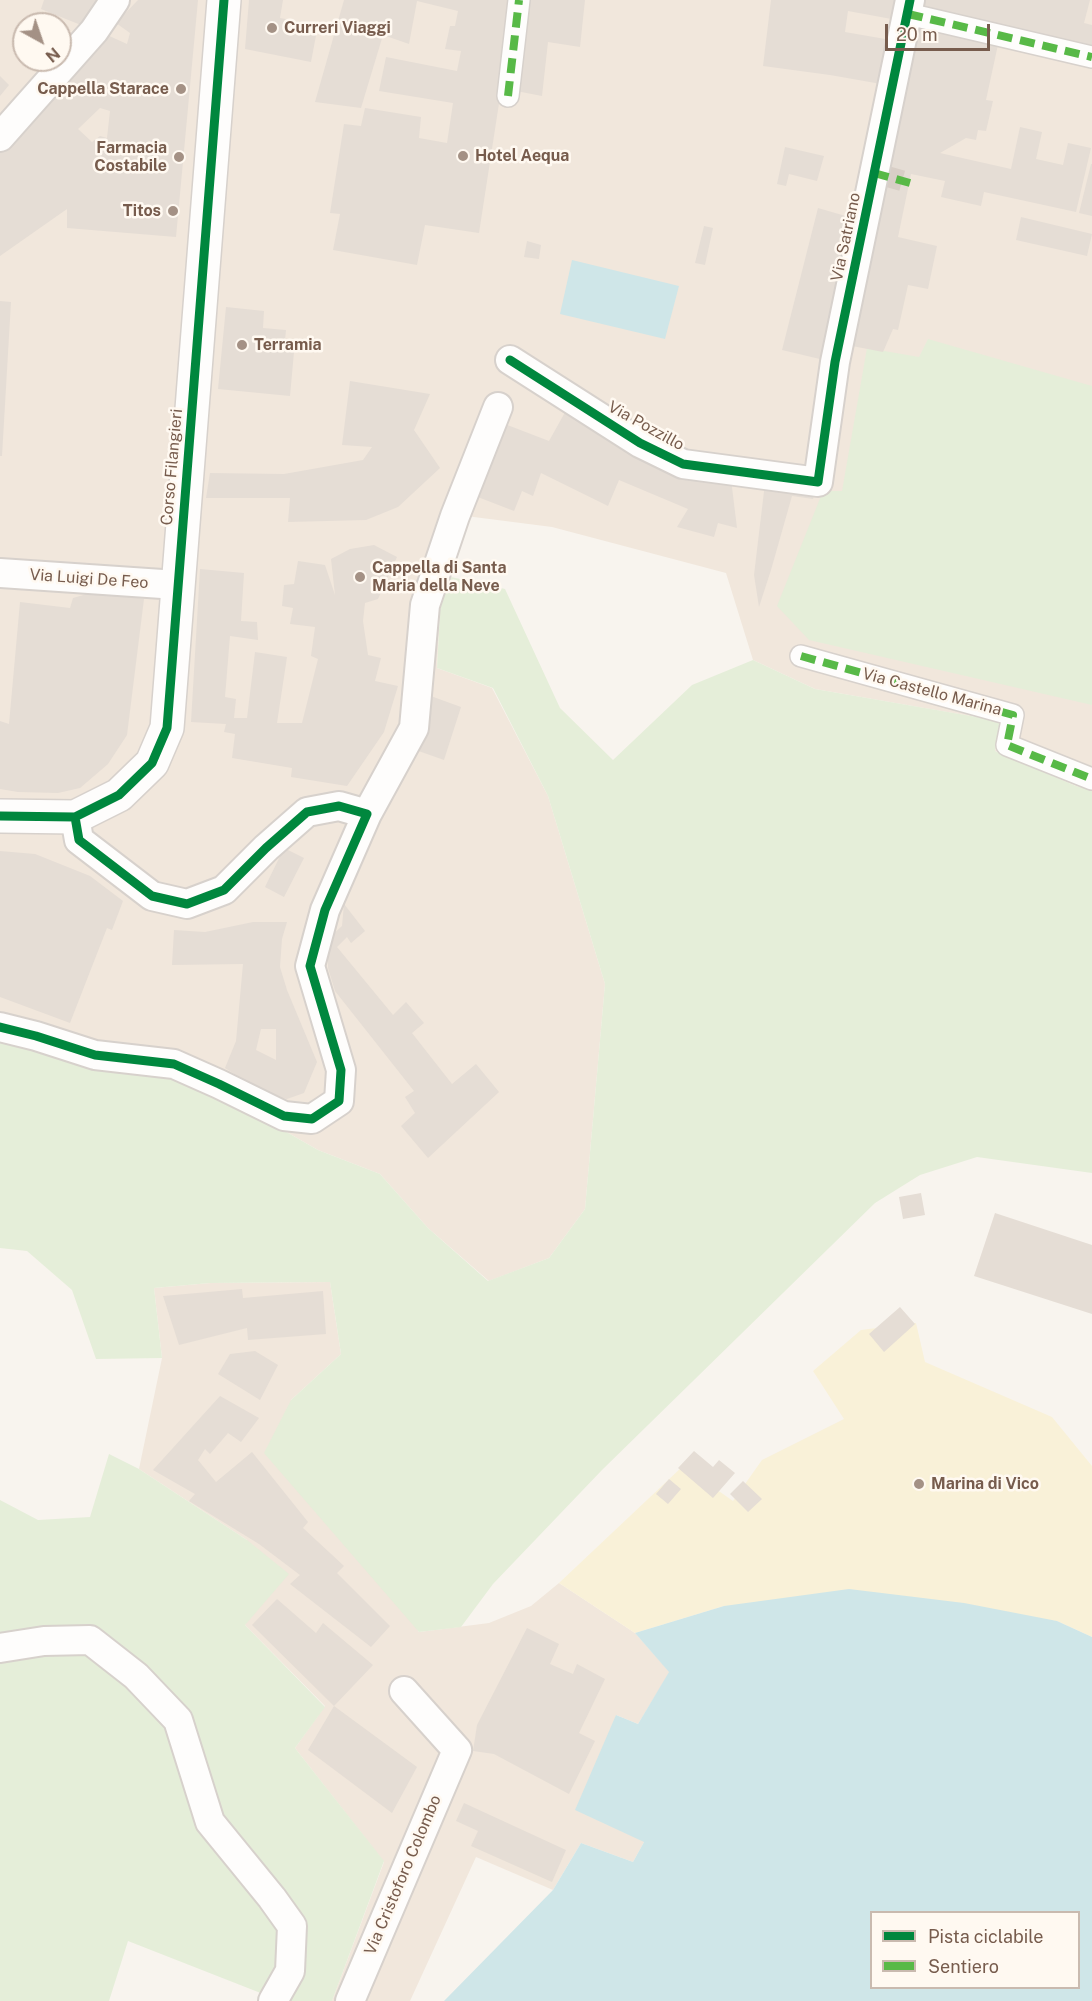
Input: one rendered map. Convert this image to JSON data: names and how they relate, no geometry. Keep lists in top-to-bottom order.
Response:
{
  "streets": {
    "street": [
      "Via Satriano",
      "Via Pozzillo",
      "Corso Filangieri",
      "Via Luigi De Feo",
      "Via Castello Marina",
      "Via Cristoforo Colombo"
    ]
  },
  "crossings": [
    ["Via Satriano", "Via Pozzillo"],
    ["Corso Filangieri", "Via Luigi De Feo"]
  ],
  "places": [
    "Curreri Viaggi",
    "Cappella Starace",
    "Hotel Aequa",
    "Farmacia Costabile",
    "Titos",
    "Terramia",
    "Cappella di Santa Maria della Neve",
    "Marina di Vico"
  ],
  "legend": ["Pista ciclabile", "Sentiero"],
  "scale_bar": "20 m",
  "north": "bottom right"
}
